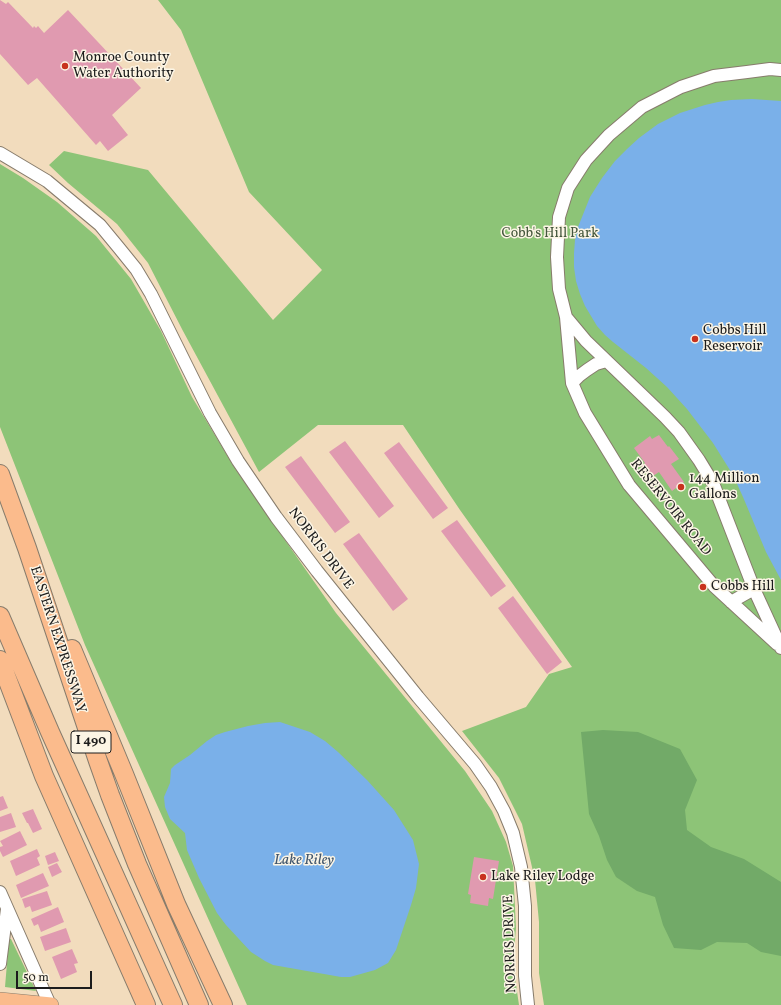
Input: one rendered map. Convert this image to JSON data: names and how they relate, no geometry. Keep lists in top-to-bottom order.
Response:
{
  "streets": {
    "highway": ["EASTERN EXPRESSWAY", "I 490"],
    "street": ["RESERVOIR ROAD", "NORRIS DRIVE"]
  },
  "water": ["Lake Riley"],
  "parks": ["Cobb's Hill Park"],
  "places": [
    "Monroe County Water Authority",
    "Cobbs Hill Reservoir",
    "144 Million Gallons",
    "Cobbs Hill",
    "Lake Riley Lodge"
  ],
  "scale_bar": "50 m"
}
